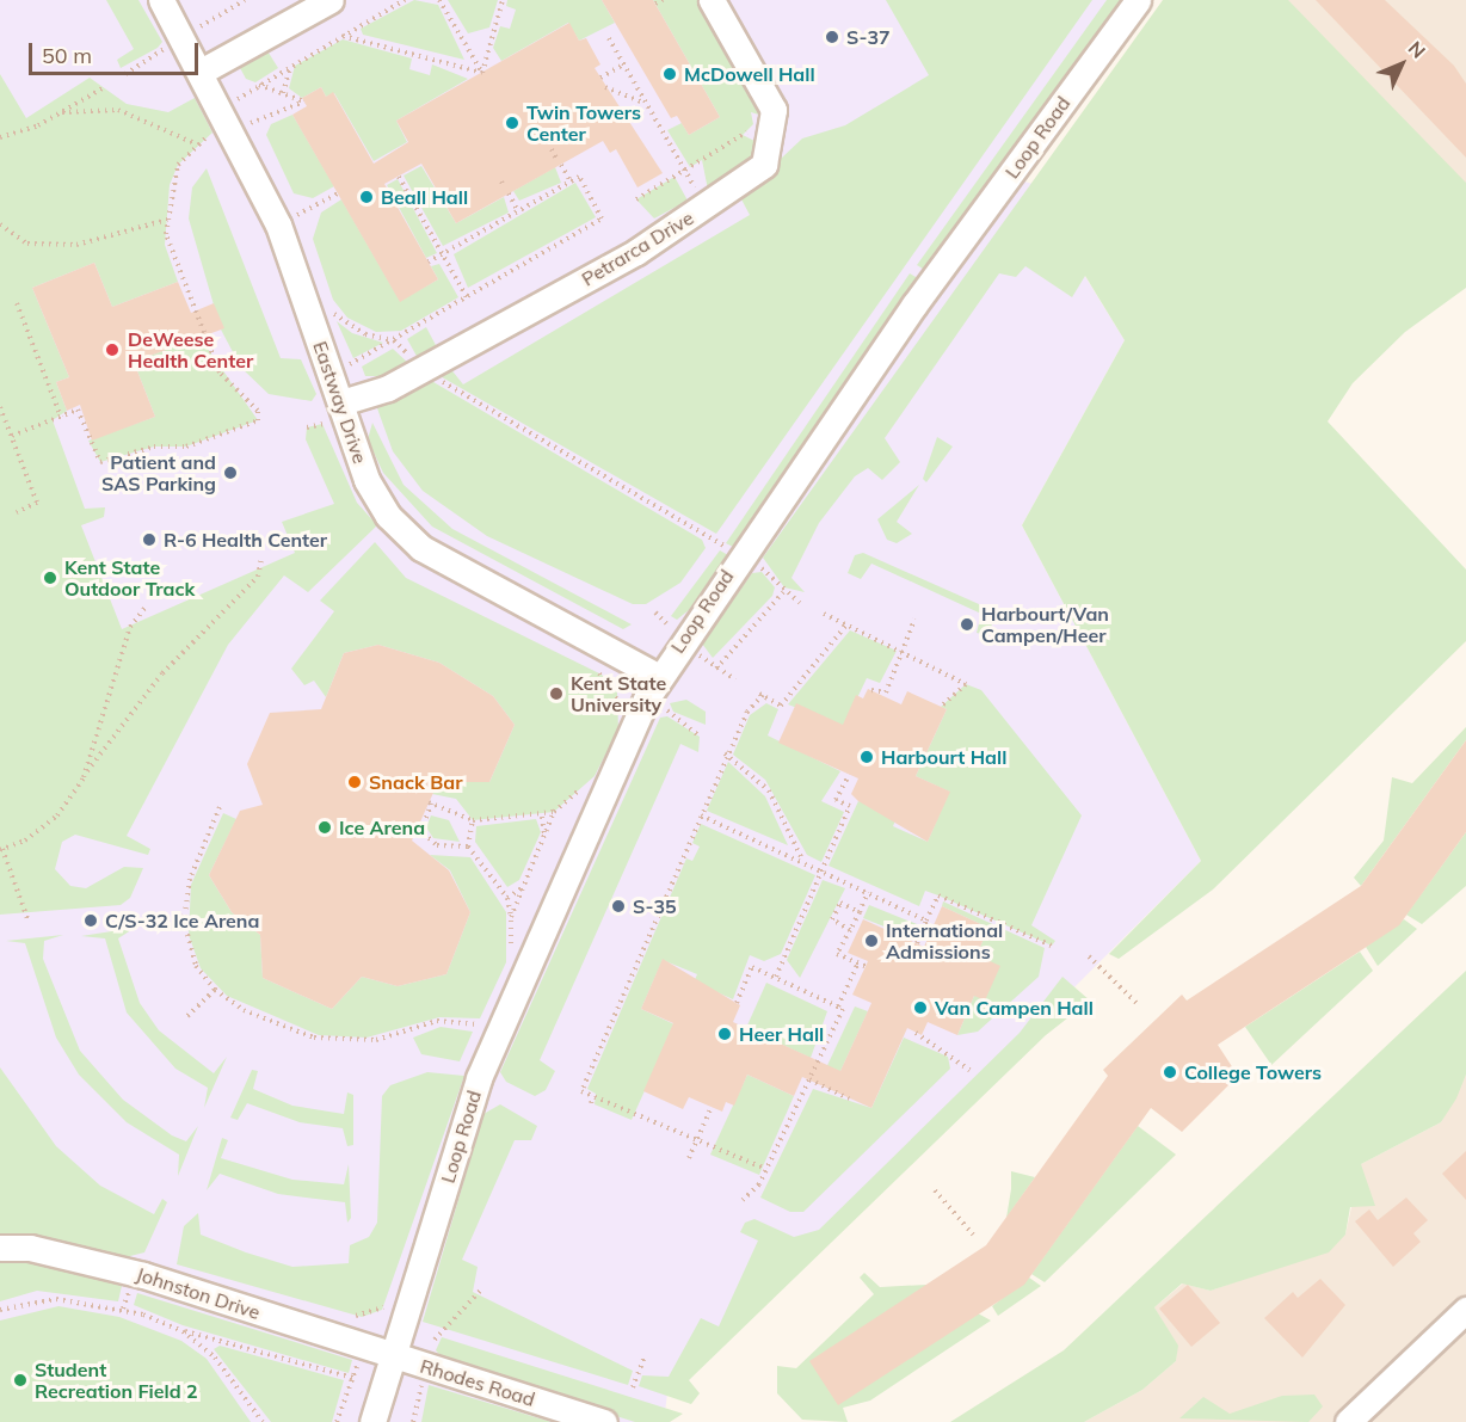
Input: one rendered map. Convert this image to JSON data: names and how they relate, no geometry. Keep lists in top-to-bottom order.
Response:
{
  "streets": {
    "street": [
      "Loop Road",
      "Petrarca Drive",
      "Eastway Drive",
      "Johnston Drive",
      "Rhodes Road"
    ]
  },
  "crossings": [
    ["Loop Road", "Eastway Drive"],
    ["Loop Road", "Johnston Drive"],
    ["Loop Road", "Rhodes Road"],
    ["Petrarca Drive", "Eastway Drive"],
    ["Johnston Drive", "Rhodes Road"]
  ],
  "places": [
    "S-37",
    "McDowell Hall",
    "Twin Towers Center",
    "Beall Hall",
    "DeWeese Health Center",
    "Patient and SAS Parking",
    "R-6 Health Center",
    "Kent State Outdoor Track",
    "Harbourt/Van Campen/Heer",
    "Kent State University",
    "Harbourt Hall",
    "Snack Bar",
    "Ice Arena",
    "S-35",
    "C/S-32 Ice Arena",
    "International Admissions",
    "Van Campen Hall",
    "Heer Hall",
    "College Towers",
    "Student Recreation Field 2"
  ],
  "scale_bar": "50 m",
  "north": "top right"
}
